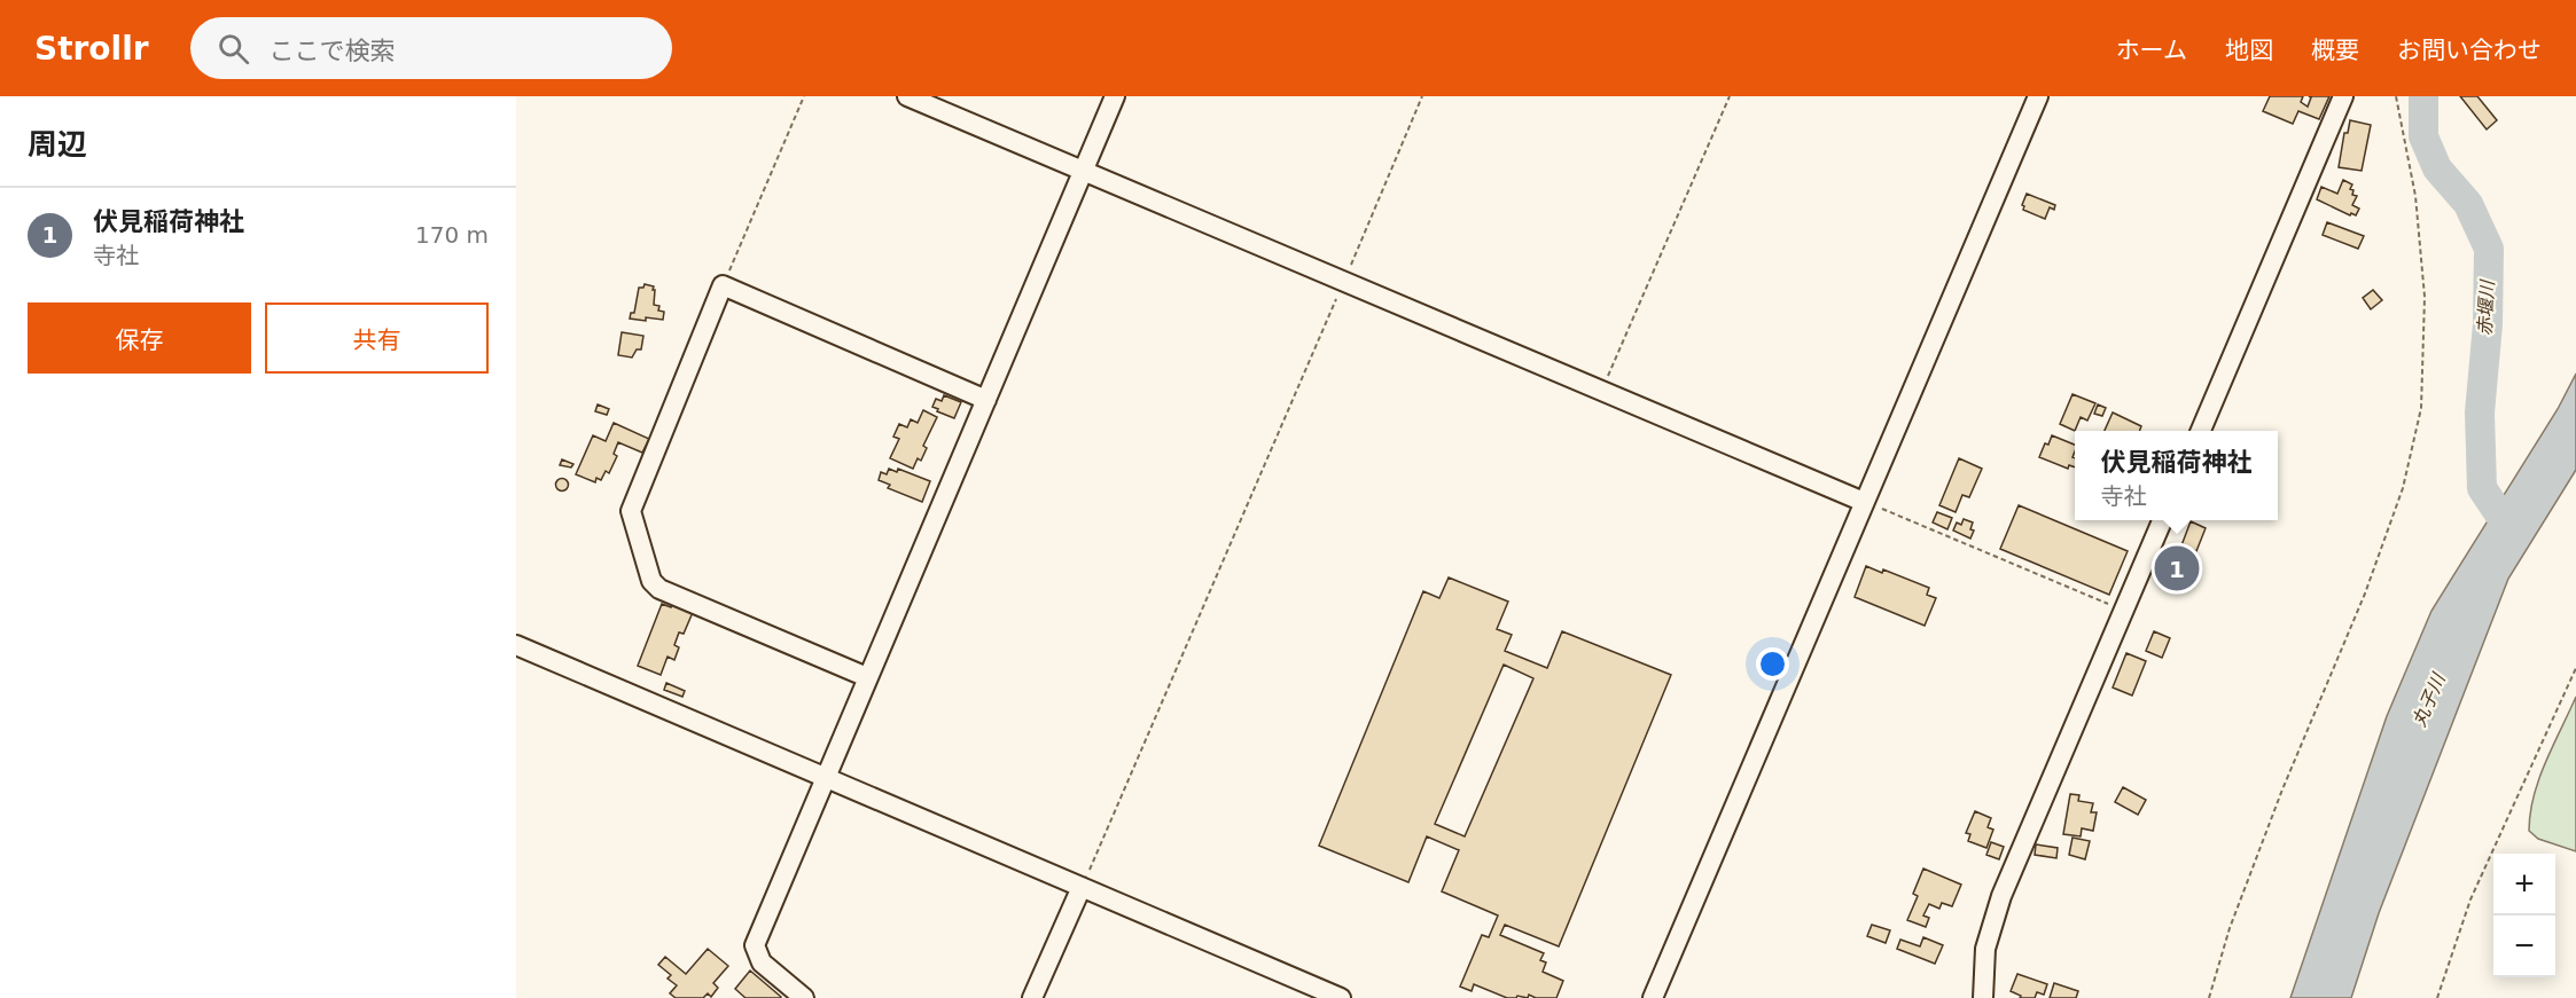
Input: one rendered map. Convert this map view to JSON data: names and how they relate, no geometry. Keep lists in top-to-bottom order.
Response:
{
  "water": ["赤堰川", "丸子川"],
  "page": {
    "header": "Strollr",
    "search": "ここで検索",
    "nav": [
      "ホーム",
      "地図",
      "概要",
      "お問い合わせ"
    ],
    "heading": "周辺",
    "list": [
      {
        "mark": "1",
        "name": "伏見稲荷神社",
        "note": "寺社",
        "value": "170 m"
      }
    ],
    "buttons": ["保存", "共有"],
    "popup": ["伏見稲荷神社", "寺社"],
    "pins": "1",
    "map_buttons": ["+", "−"]
  }
}
